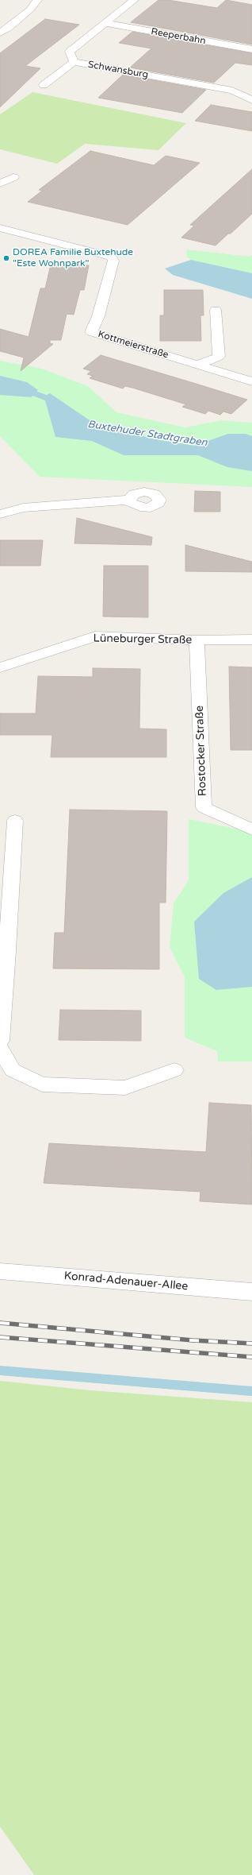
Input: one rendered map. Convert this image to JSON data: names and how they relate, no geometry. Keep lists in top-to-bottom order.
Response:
{
  "streets": {
    "street": [
      "Reeperbahn",
      "Schwansburg",
      "Kottmeierstraße",
      "Lüneburger Straße",
      "Rostocker Straße",
      "Konrad-Adenauer-Allee"
    ]
  },
  "crossings": [
    ["Reeperbahn", "Schwansburg"],
    ["Lüneburger Straße", "Rostocker Straße"]
  ],
  "water": ["Buxtehuder Stadtgraben"],
  "places": ["DOREA Familie Buxtehude \"Este Wohnpark\""]
}
